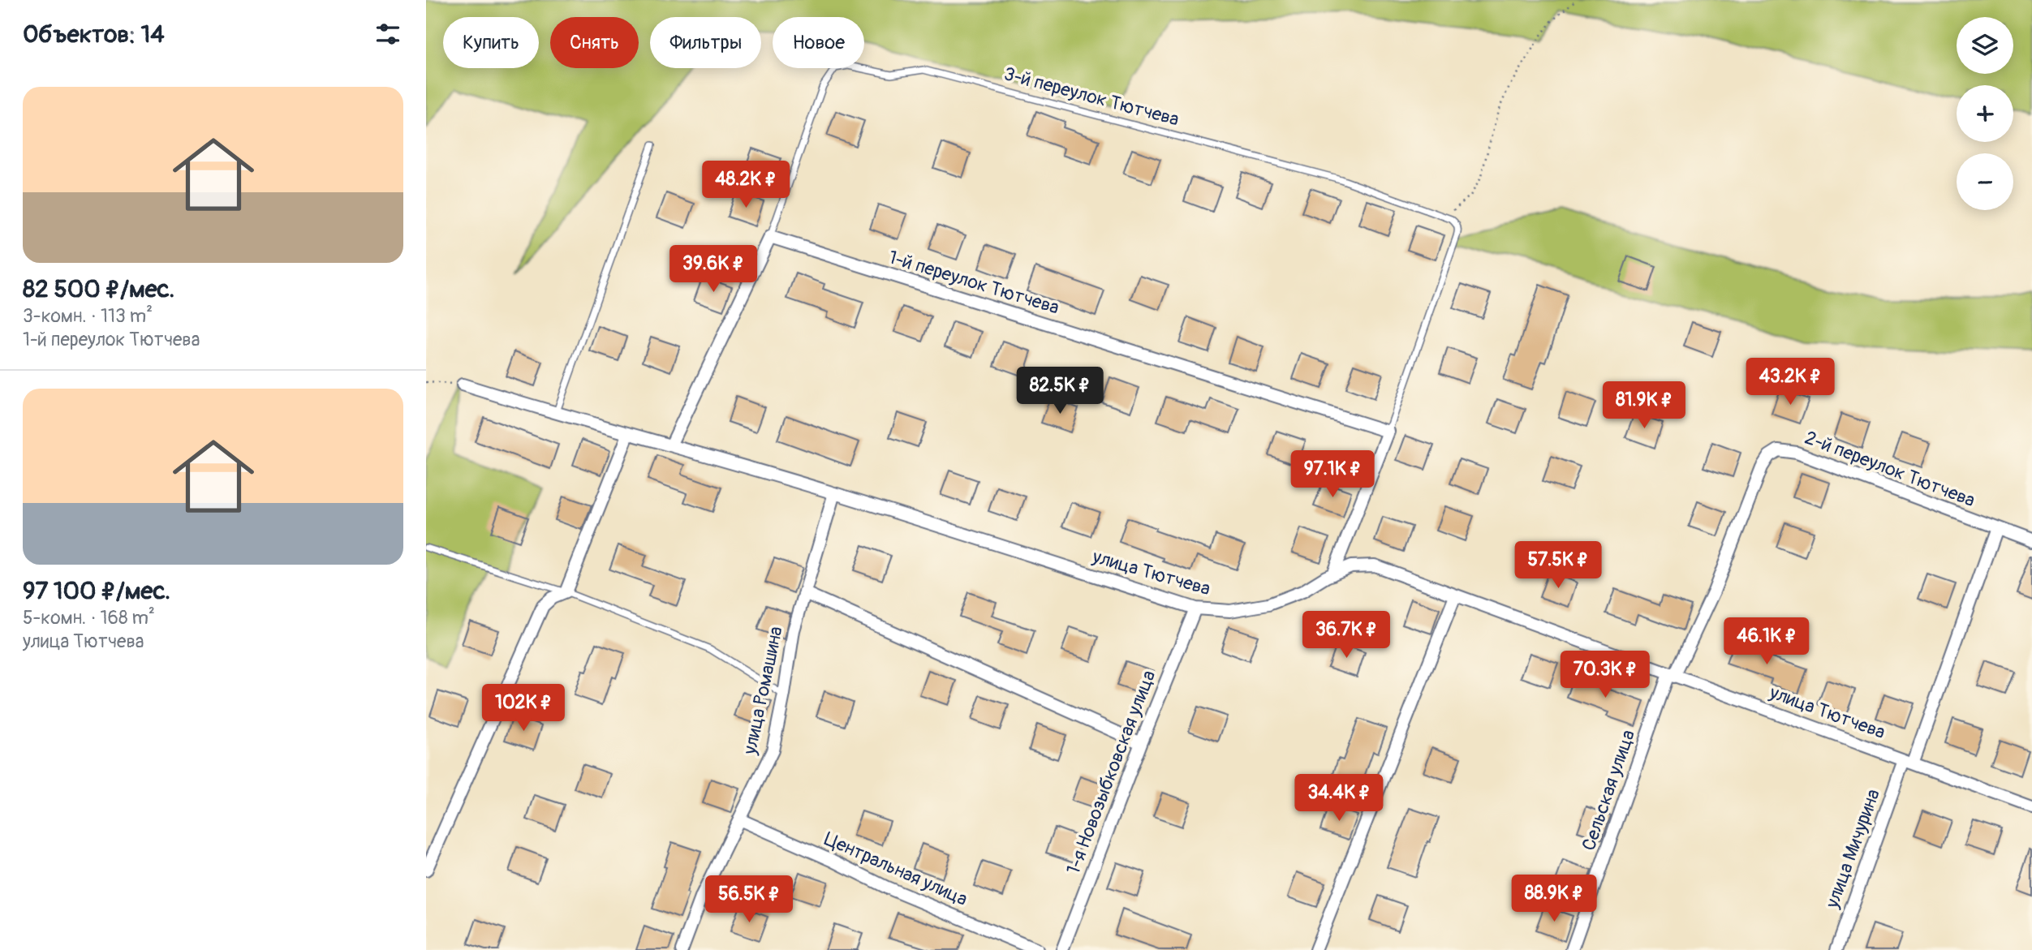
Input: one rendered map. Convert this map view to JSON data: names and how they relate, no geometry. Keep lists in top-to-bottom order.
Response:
{
  "streets": {
    "street": [
      "1-й переулок Тютчева",
      "2-й переулок Тютчева",
      "улица Тютчева",
      "улица Ромашина",
      "1-я Новозыбковская улица",
      "Сельская улица",
      "улица Мичурина",
      "Центральная улица"
    ],
    "lane": ["3-й переулок Тютчева"]
  },
  "crossings": [
    ["3-й переулок Тютчева", "1-й переулок Тютчева"],
    ["2-й переулок Тютчева", "улица Тютчева"],
    ["2-й переулок Тютчева", "Сельская улица"],
    ["2-й переулок Тютчева", "улица Мичурина"],
    ["улица Тютчева", "улица Ромашина"],
    ["улица Тютчева", "1-я Новозыбковская улица"],
    ["улица Тютчева", "Сельская улица"],
    ["улица Тютчева", "улица Мичурина"],
    ["улица Ромашина", "Центральная улица"]
  ],
  "page": {
    "heading": "Объектов: 14",
    "map_buttons": ["+", "−"],
    "chip": [
      "Купить",
      "Снять",
      "Фильтры",
      "Новое"
    ],
    "list": [
      {
        "name": "82 500 ₽/мес.",
        "note": "3-комн. · 113 m² · 1-й переулок Тютчева"
      },
      {
        "name": "97 100 ₽/мес.",
        "note": "5-комн. · 168 m² · улица Тютчева"
      }
    ],
    "price": [
      "48.2K ₽",
      "39.6K ₽",
      "43.2K ₽",
      "82.5K ₽",
      "81.9K ₽",
      "97.1K ₽",
      "57.5K ₽",
      "36.7K ₽",
      "46.1K ₽",
      "70.3K ₽",
      "102K ₽",
      "34.4K ₽",
      "88.9K ₽",
      "56.5K ₽"
    ]
  }
}
